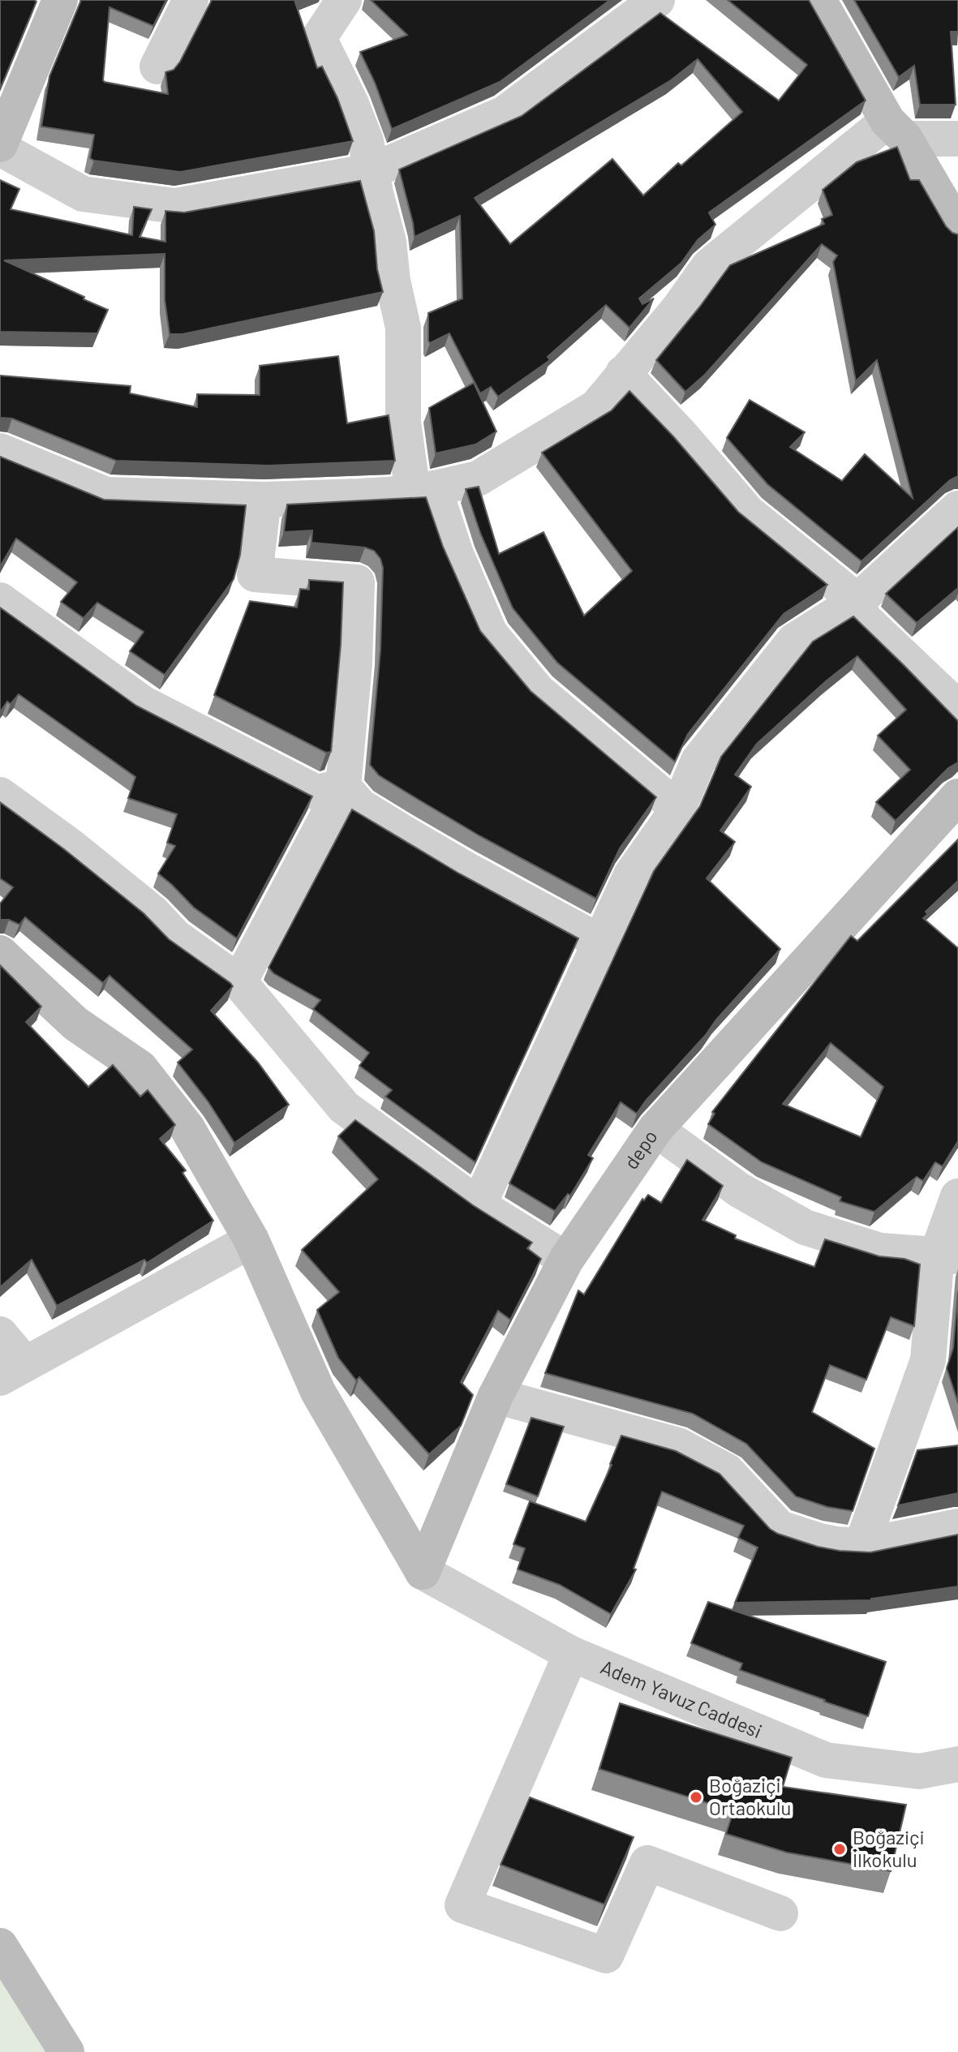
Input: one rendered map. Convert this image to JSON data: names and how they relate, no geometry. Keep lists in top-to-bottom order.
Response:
{
  "streets": {
    "street": ["depo", "Adem Yavuz Caddesi"]
  },
  "crossings": [
    ["depo", "Adem Yavuz Caddesi"]
  ],
  "places": ["Boğaziçi Ortaokulu", "Boğaziçi İlkokulu"]
}
